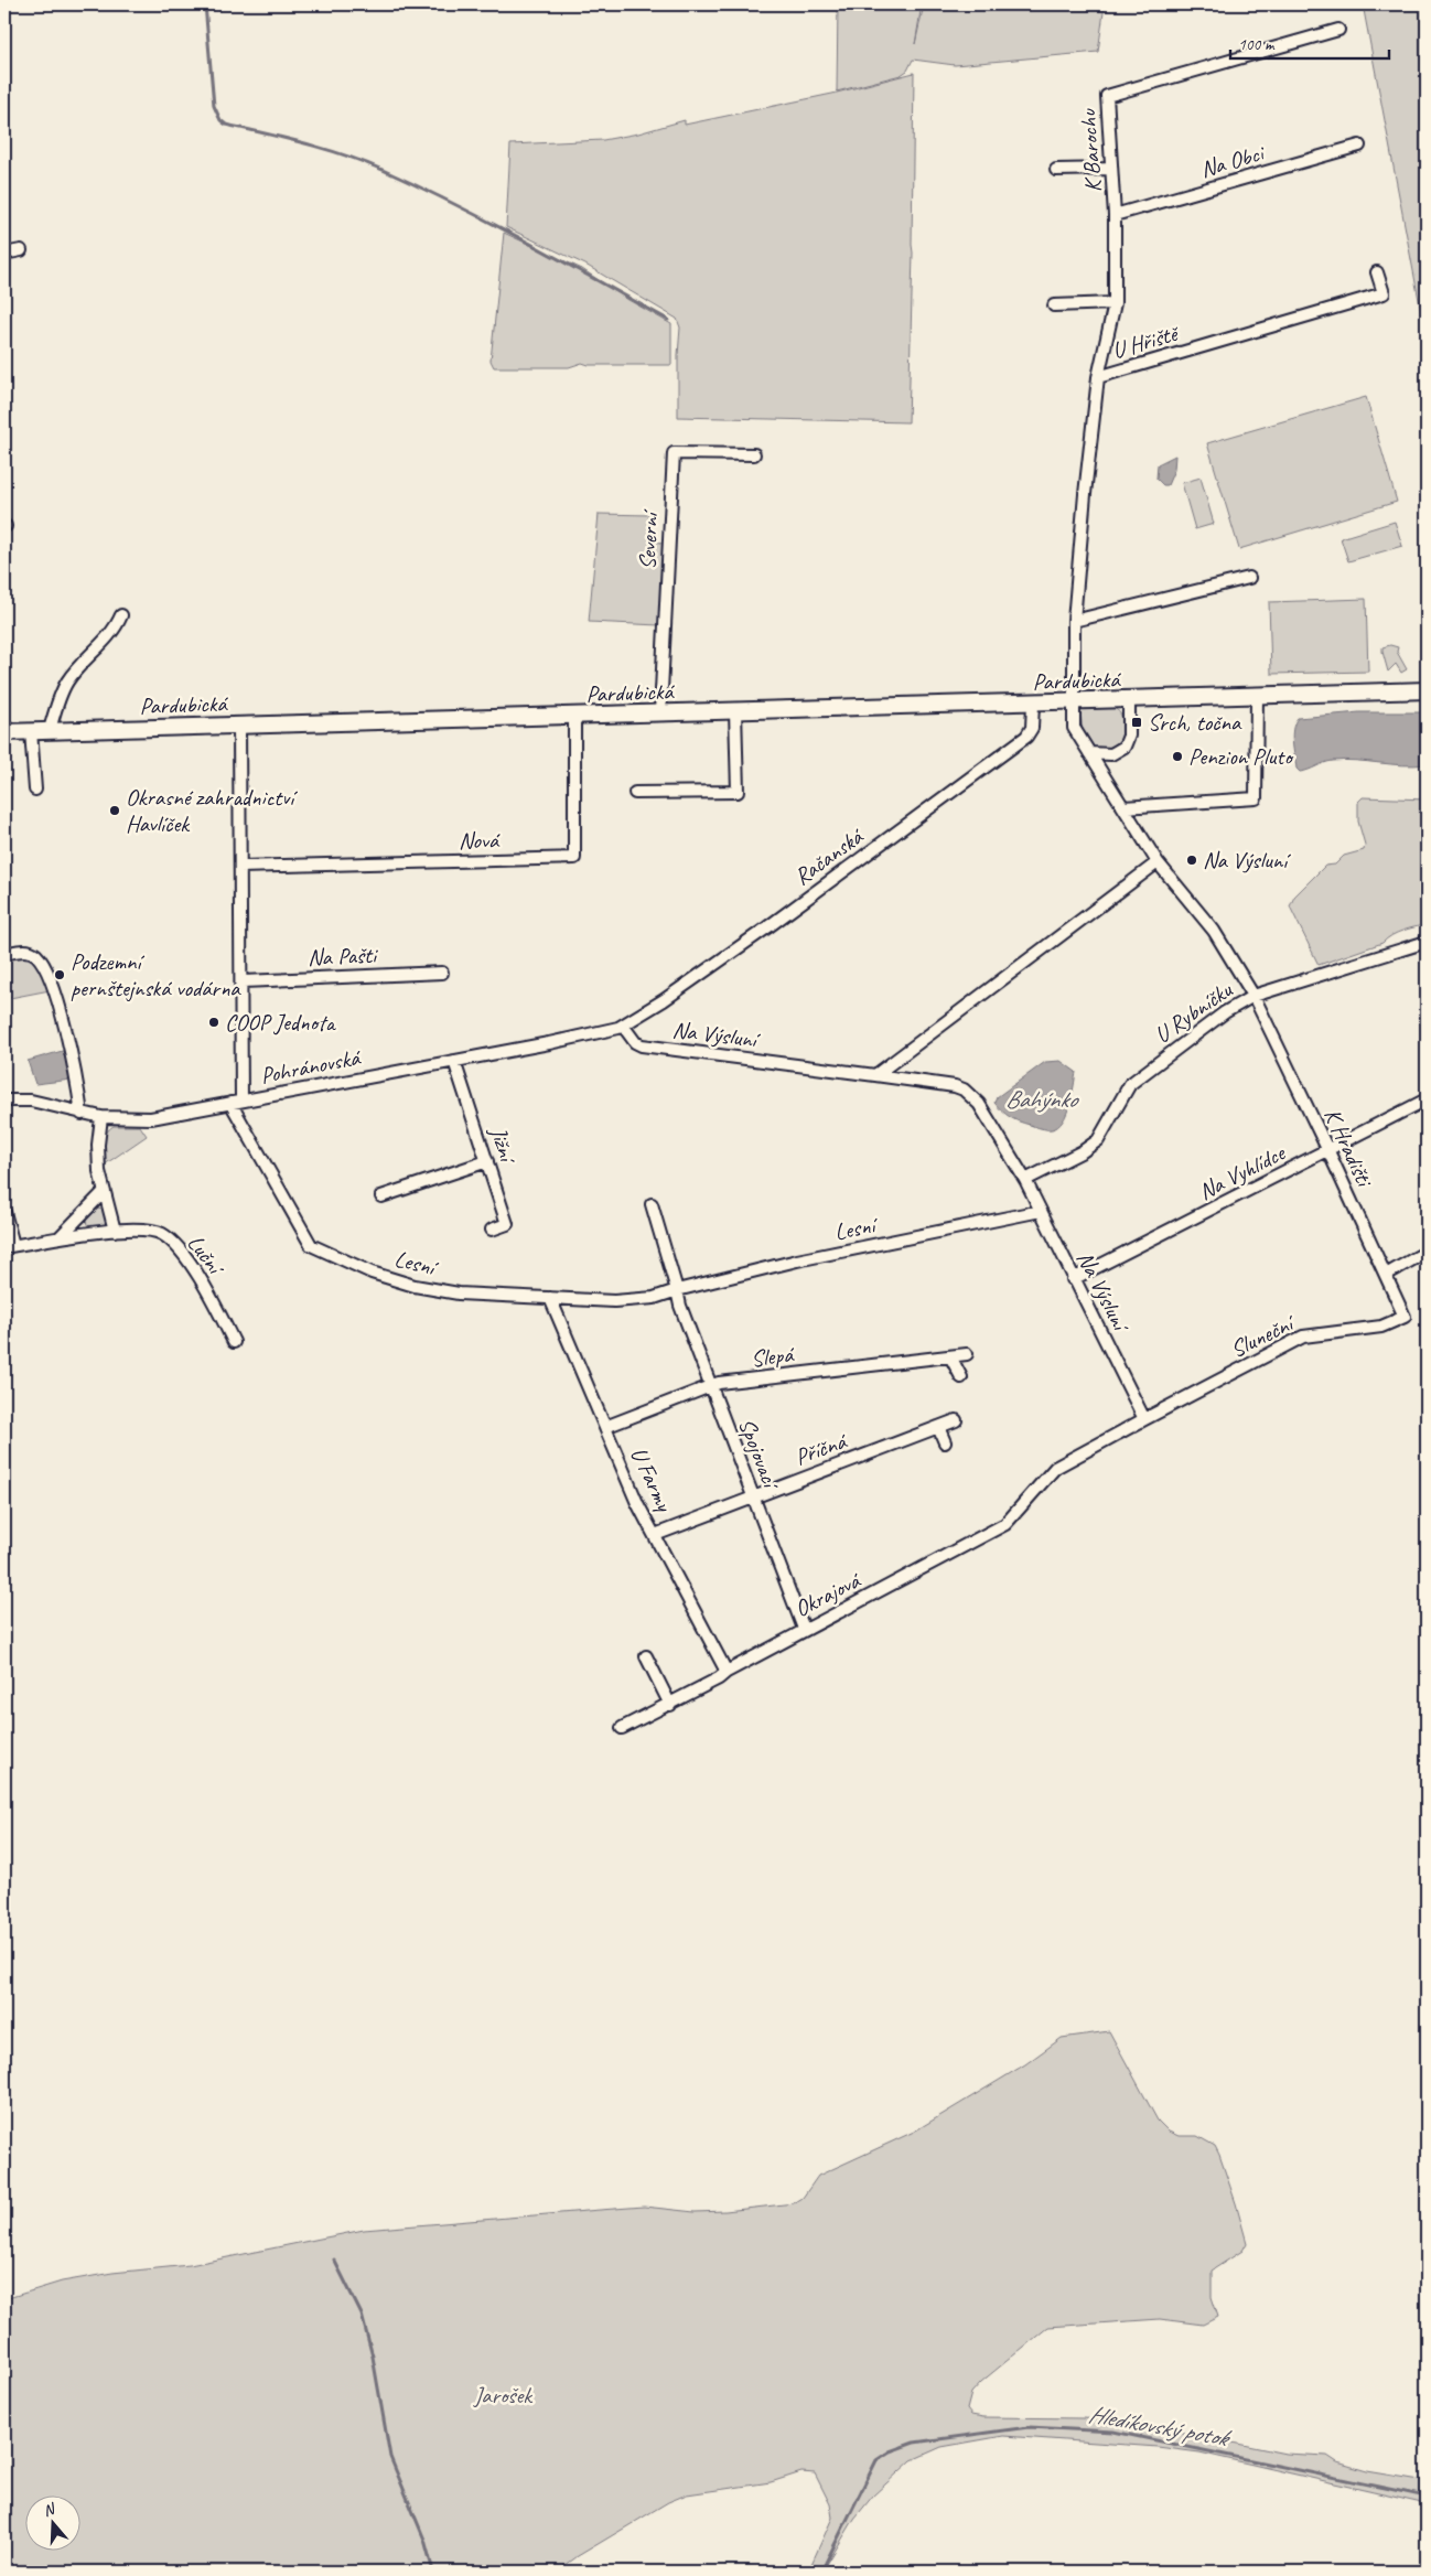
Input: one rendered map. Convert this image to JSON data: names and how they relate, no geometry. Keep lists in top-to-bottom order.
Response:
{
  "streets": {
    "street": [
      "K Barochu",
      "Na Obci",
      "U Hřiště",
      "Severní",
      "Pardubická",
      "Nová",
      "Račanská",
      "Na Pašti",
      "U Rybníčku",
      "Na Výsluní",
      "Pohránovská",
      "Jižní",
      "K Hradišti",
      "Na Vyhlídce",
      "Lesní",
      "Luční",
      "Sluneční",
      "Slepá",
      "Příčná",
      "Spojovací",
      "U Farmy",
      "Okrajová"
    ]
  },
  "crossings": [
    ["K Barochu", "Na Obci"],
    ["K Barochu", "U Hřiště"],
    ["U Hřiště", "Pardubická"],
    ["Severní", "Pardubická"],
    ["Pardubická", "Nová"],
    ["Pardubická", "Račanská"],
    ["Račanská", "Na Výsluní"],
    ["Račanská", "Pohránovská"],
    ["U Rybníčku", "Na Výsluní"],
    ["U Rybníčku", "K Hradišti"],
    ["Na Výsluní", "Pohránovská"],
    ["Na Výsluní", "Na Vyhlídce"],
    ["Na Výsluní", "Lesní"],
    ["Na Výsluní", "Sluneční"],
    ["Pohránovská", "Jižní"],
    ["Pohránovská", "Lesní"],
    ["K Hradišti", "Na Vyhlídce"],
    ["K Hradišti", "Sluneční"],
    ["Lesní", "Spojovací"],
    ["Lesní", "U Farmy"],
    ["Sluneční", "Okrajová"],
    ["Slepá", "Spojovací"],
    ["Slepá", "U Farmy"],
    ["Příčná", "Spojovací"],
    ["Příčná", "U Farmy"],
    ["Spojovací", "Okrajová"],
    ["U Farmy", "Okrajová"]
  ],
  "water": ["Bahýnko", "Hledíkovský potok"],
  "parks": ["Jarošek"],
  "places": {
    "transit": ["Srch, točna"],
    "other": [
      "Penzion Pluto",
      "Okrasné zahradnictví Havlíček",
      "Na Výsluní",
      "Podzemní pernštejnská vodárna",
      "COOP Jednota"
    ]
  },
  "scale_bar": "100 m",
  "north": "top"
}
